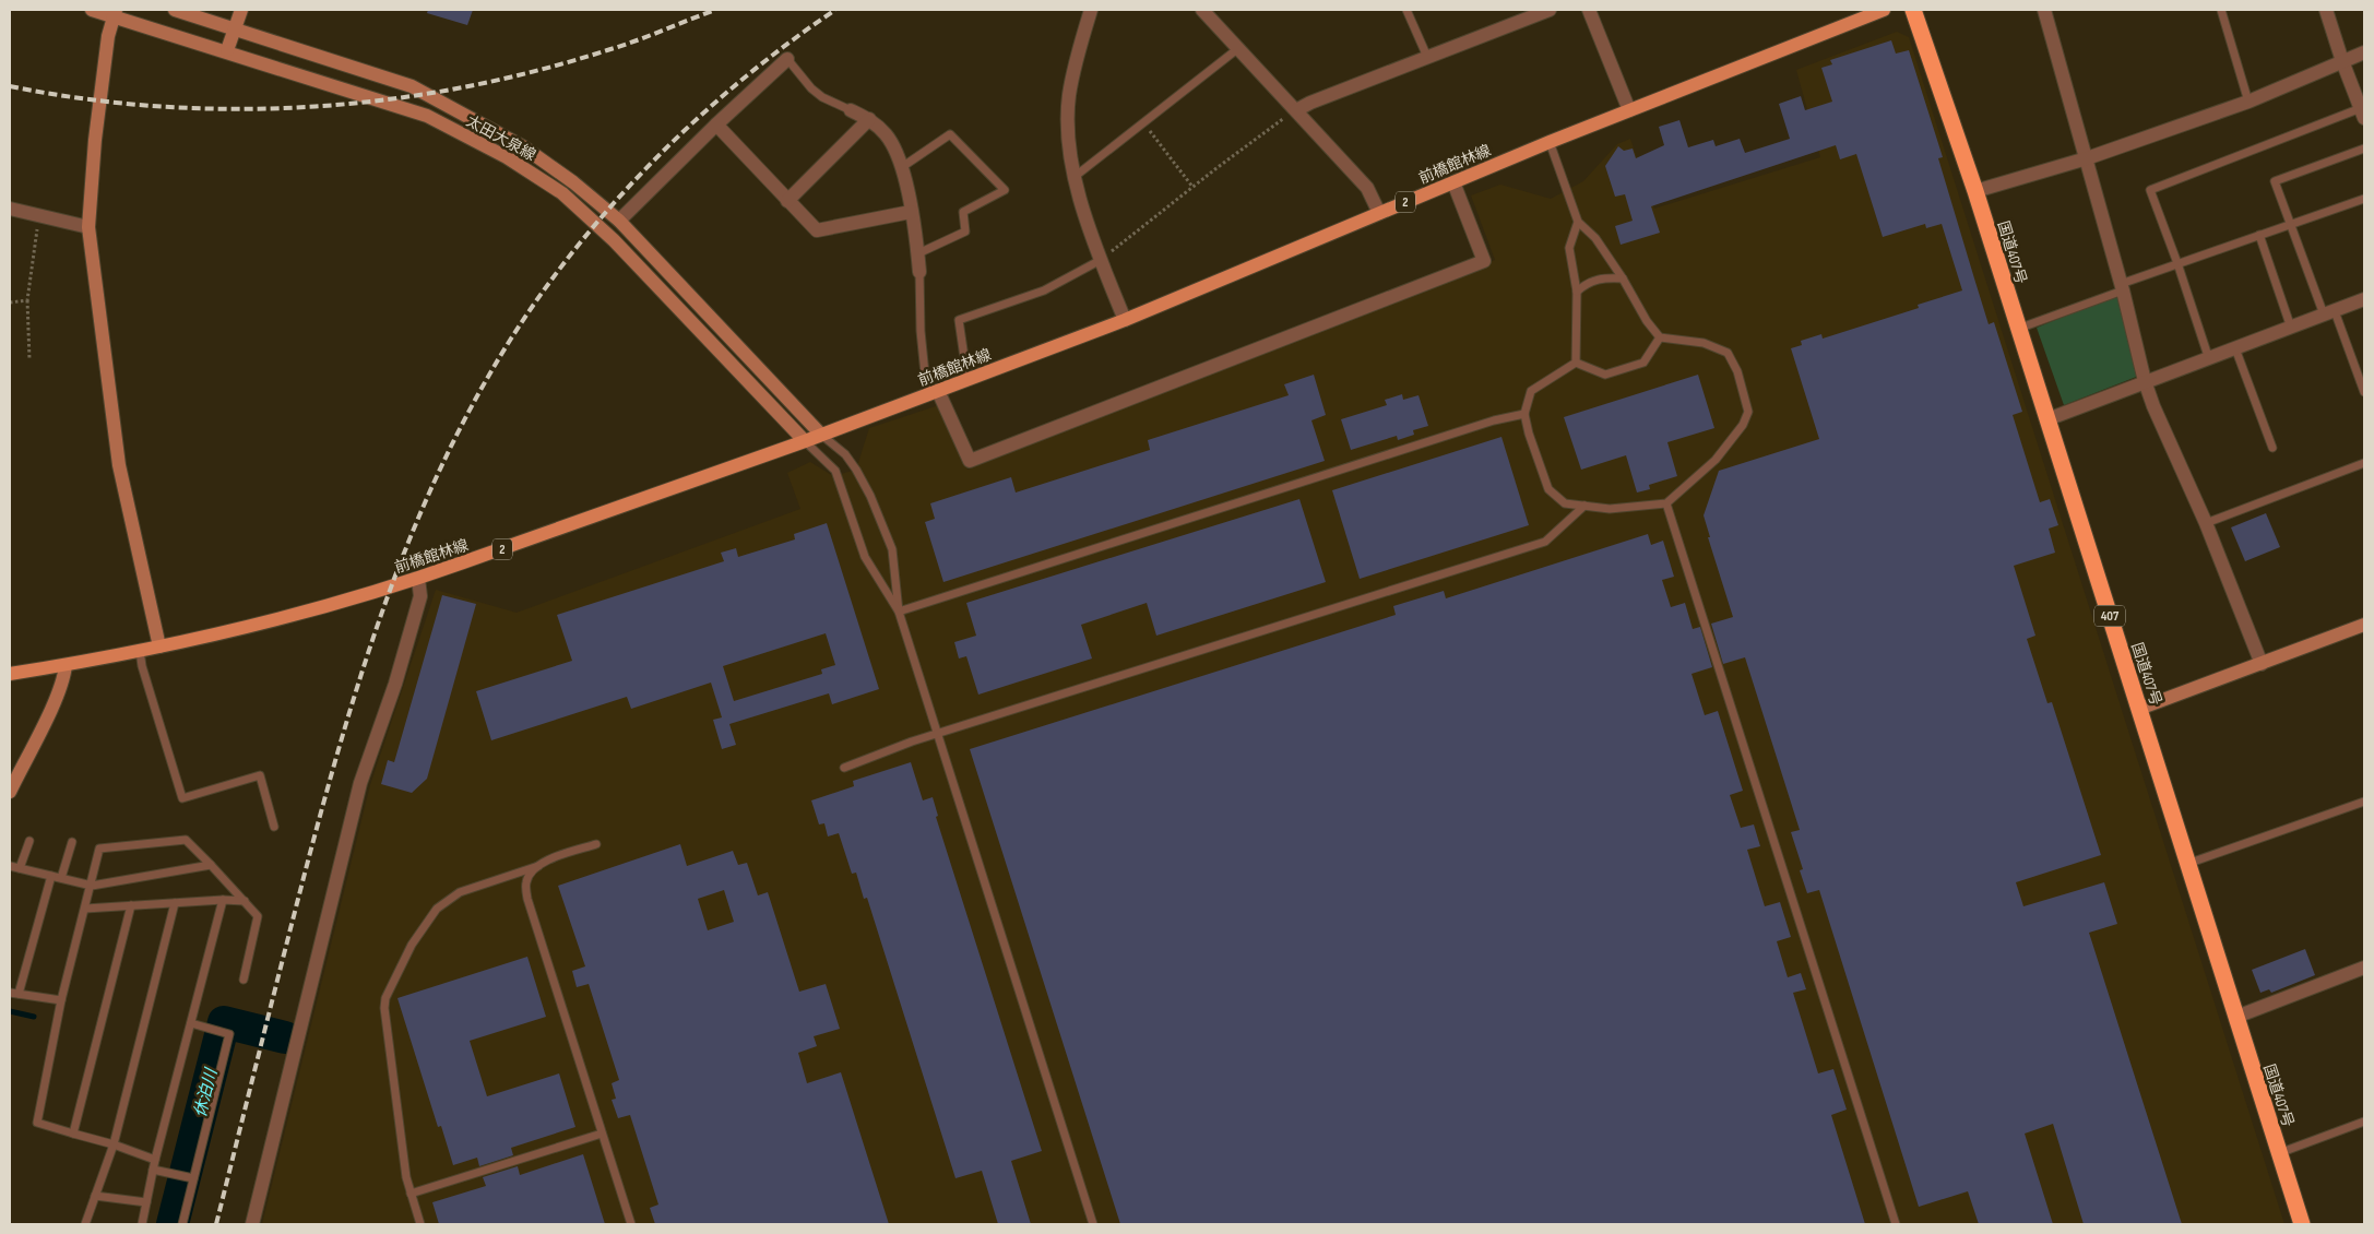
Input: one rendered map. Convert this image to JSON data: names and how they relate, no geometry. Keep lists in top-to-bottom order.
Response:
{
  "streets": {
    "highway": ["国道407号", "407"],
    "main road": ["太田大泉線", "前橋館林線", "2"]
  },
  "crossings": [
    ["太田大泉線", "前橋館林線"]
  ],
  "water": ["休泊川"]
}
